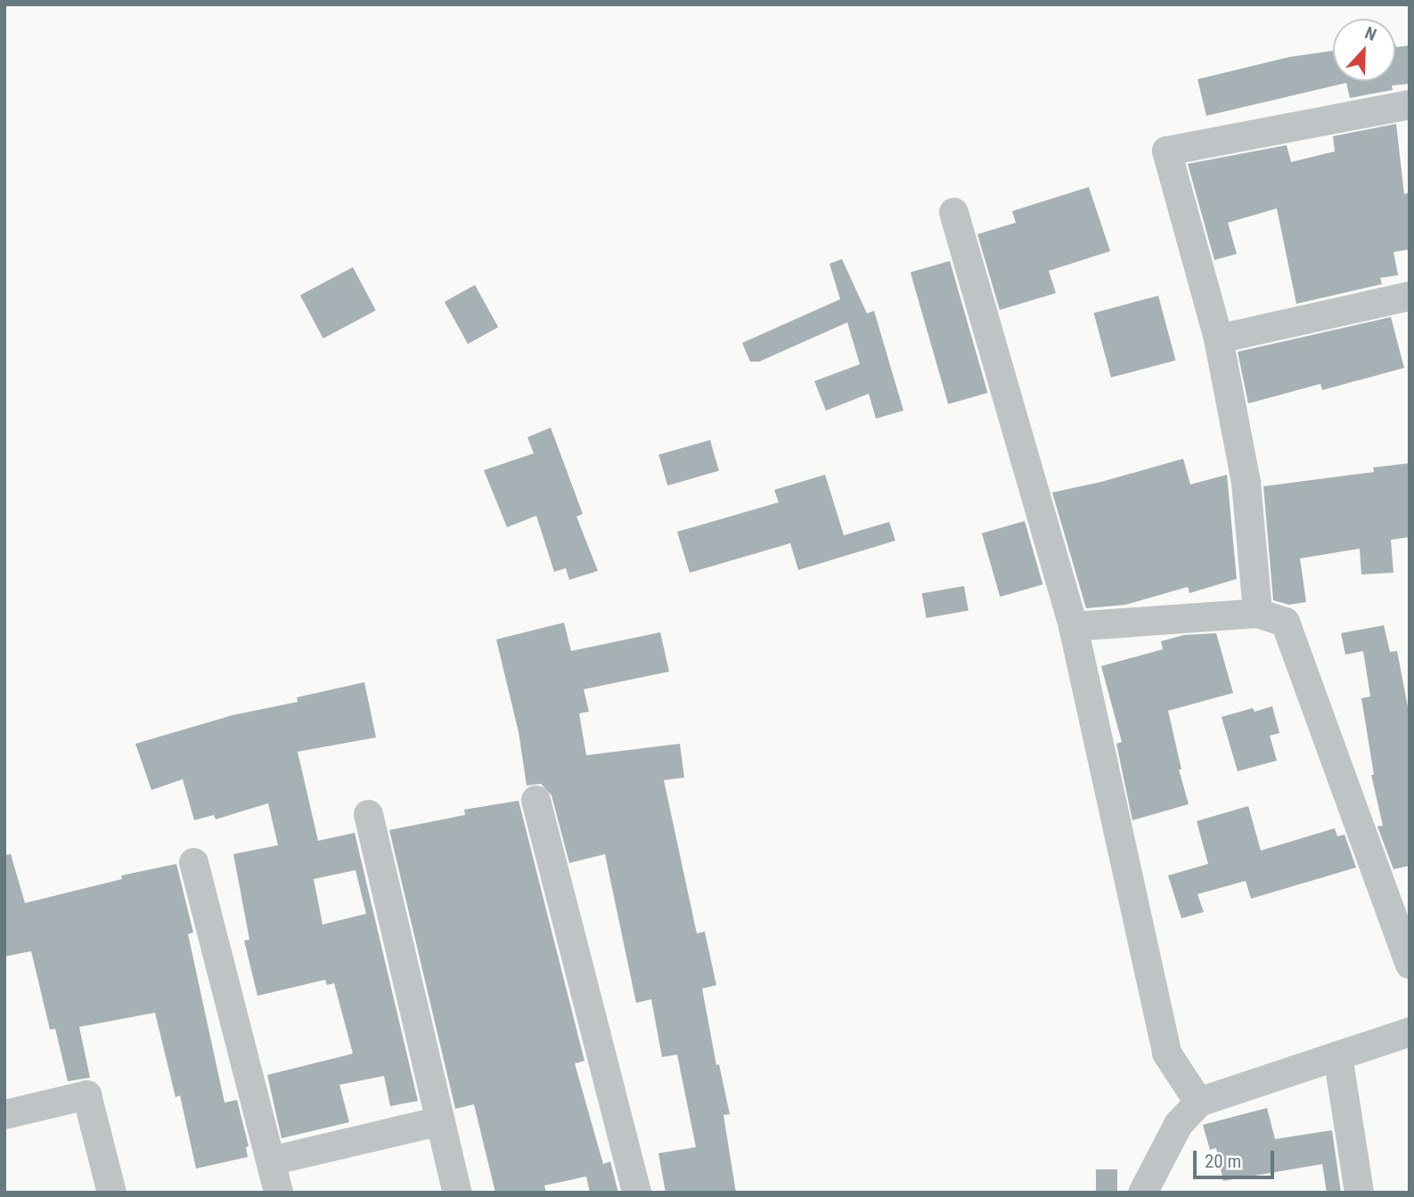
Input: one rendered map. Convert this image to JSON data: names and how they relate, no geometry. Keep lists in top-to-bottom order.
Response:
{
  "scale_bar": "20 m",
  "north": "top"
}
